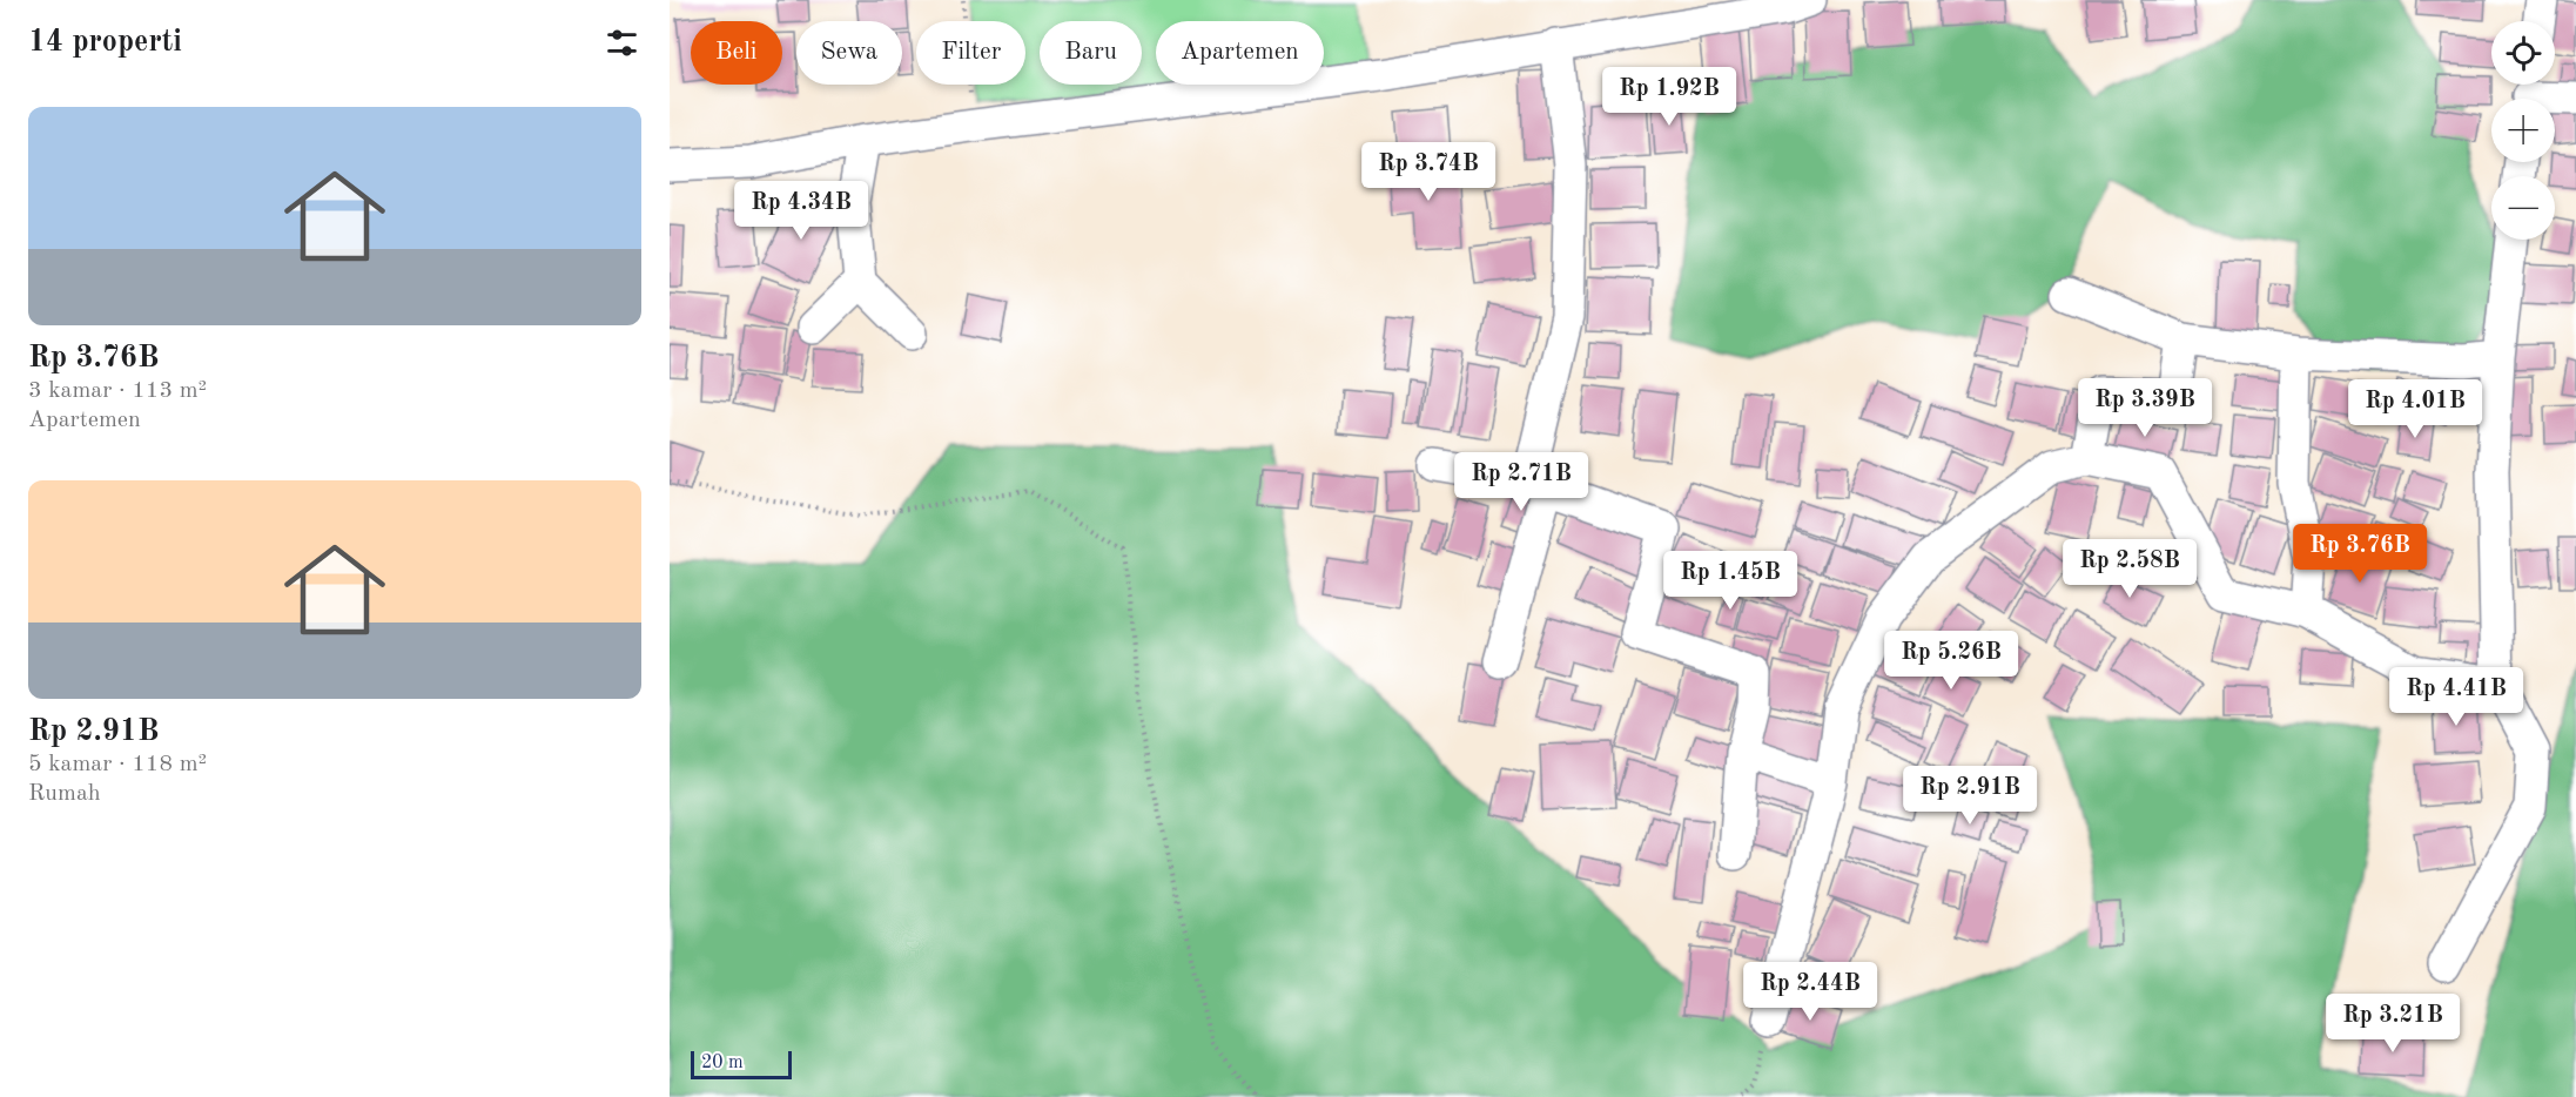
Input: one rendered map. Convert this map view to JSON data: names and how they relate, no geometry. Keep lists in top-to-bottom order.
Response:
{
  "scale_bar": "20 m",
  "page": {
    "heading": "14 properti",
    "map_buttons": ["+", "−"],
    "chip": [
      "Beli",
      "Sewa",
      "Filter",
      "Baru",
      "Apartemen"
    ],
    "price": [
      "Rp 1.92B",
      "Rp 3.74B",
      "Rp 4.34B",
      "Rp 3.39B",
      "Rp 4.01B",
      "Rp 2.71B",
      "Rp 3.76B",
      "Rp 2.58B",
      "Rp 1.45B",
      "Rp 5.26B",
      "Rp 4.41B",
      "Rp 2.91B",
      "Rp 2.44B",
      "Rp 3.21B"
    ],
    "list": [
      {
        "name": "Rp 3.76B",
        "note": "3 kamar · 113 m² · Apartemen"
      },
      {
        "name": "Rp 2.91B",
        "note": "5 kamar · 118 m² · Rumah"
      }
    ],
    "scale": "20 m"
  }
}
